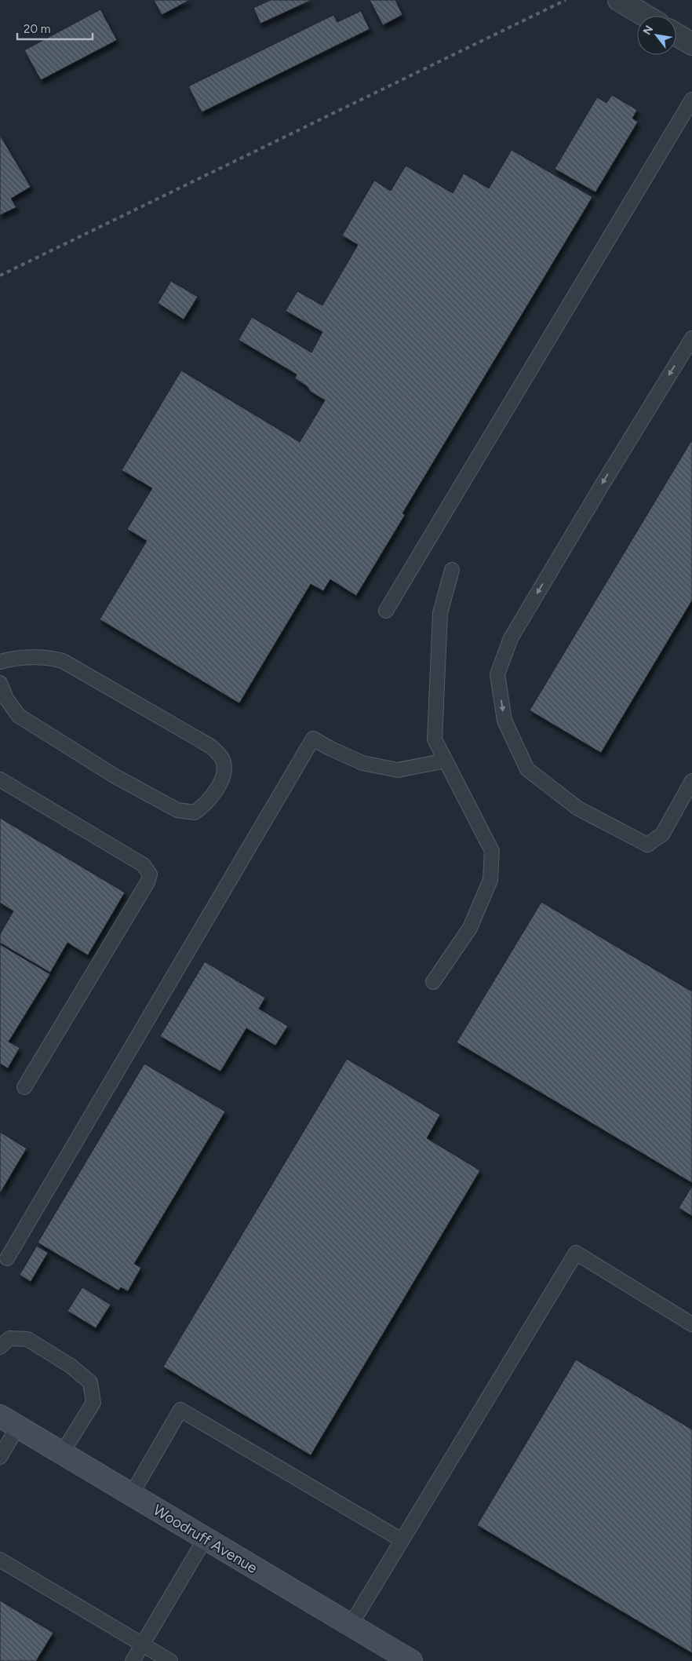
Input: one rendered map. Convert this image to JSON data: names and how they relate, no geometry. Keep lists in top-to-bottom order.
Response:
{
  "streets": {
    "main road": ["Woodruff Avenue"]
  },
  "scale_bar": "20 m",
  "north": "top left"
}
